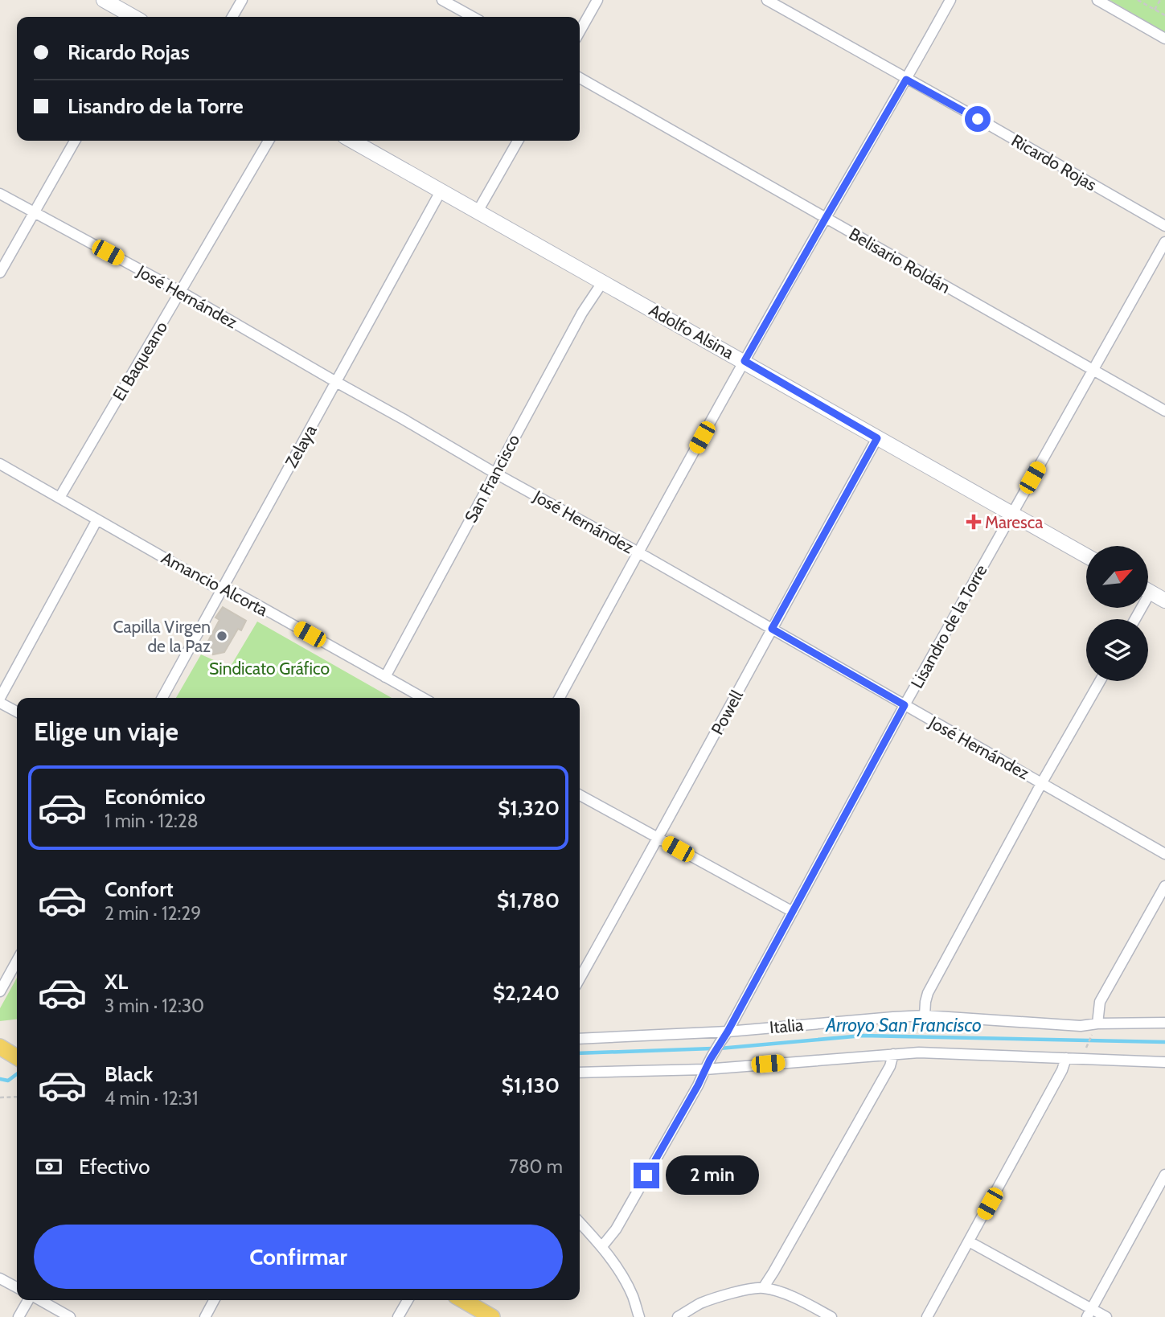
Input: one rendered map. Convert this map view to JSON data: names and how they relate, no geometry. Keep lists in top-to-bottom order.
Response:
{
  "streets": {
    "street": [
      "Ricardo Rojas",
      "Belisario Roldán",
      "José Hernández",
      "Adolfo Alsina",
      "El Baqueano",
      "Zelaya",
      "San Francisco",
      "Amancio Alcorta",
      "Lisandro de la Torre",
      "Powell",
      "Italia"
    ]
  },
  "crossings": [
    ["Belisario Roldán", "Lisandro de la Torre"],
    ["José Hernández", "El Baqueano"],
    ["José Hernández", "Zelaya"],
    ["José Hernández", "San Francisco"],
    ["José Hernández", "Lisandro de la Torre"],
    ["José Hernández", "Powell"],
    ["Adolfo Alsina", "Zelaya"],
    ["Adolfo Alsina", "San Francisco"],
    ["Adolfo Alsina", "Lisandro de la Torre"],
    ["Adolfo Alsina", "Powell"],
    ["El Baqueano", "Amancio Alcorta"],
    ["Zelaya", "Amancio Alcorta"],
    ["San Francisco", "Amancio Alcorta"],
    ["Lisandro de la Torre", "Italia"]
  ],
  "water": ["Arroyo San Francisco"],
  "parks": ["Sindicato Gráfico"],
  "places": {
    "health": ["Maresca"],
    "other": ["Capilla Virgen de la Paz"]
  },
  "north": "top right",
  "page": {
    "banner": ["Ricardo Rojas", "Lisandro de la Torre"],
    "heading": "Elige un viaje",
    "list": [
      {
        "name": "Económico",
        "note": "1 min · 12:28",
        "value": "$1,320"
      },
      {
        "name": "Confort",
        "note": "2 min · 12:29",
        "value": "$1,780"
      },
      {
        "name": "XL",
        "note": "3 min · 12:30",
        "value": "$2,240"
      },
      {
        "name": "Black",
        "note": "4 min · 12:31",
        "value": "$1,130"
      }
    ],
    "pay": ["Efectivo", "780 m"],
    "bubble": "2 min",
    "buttons": "Confirmar"
  }
}
